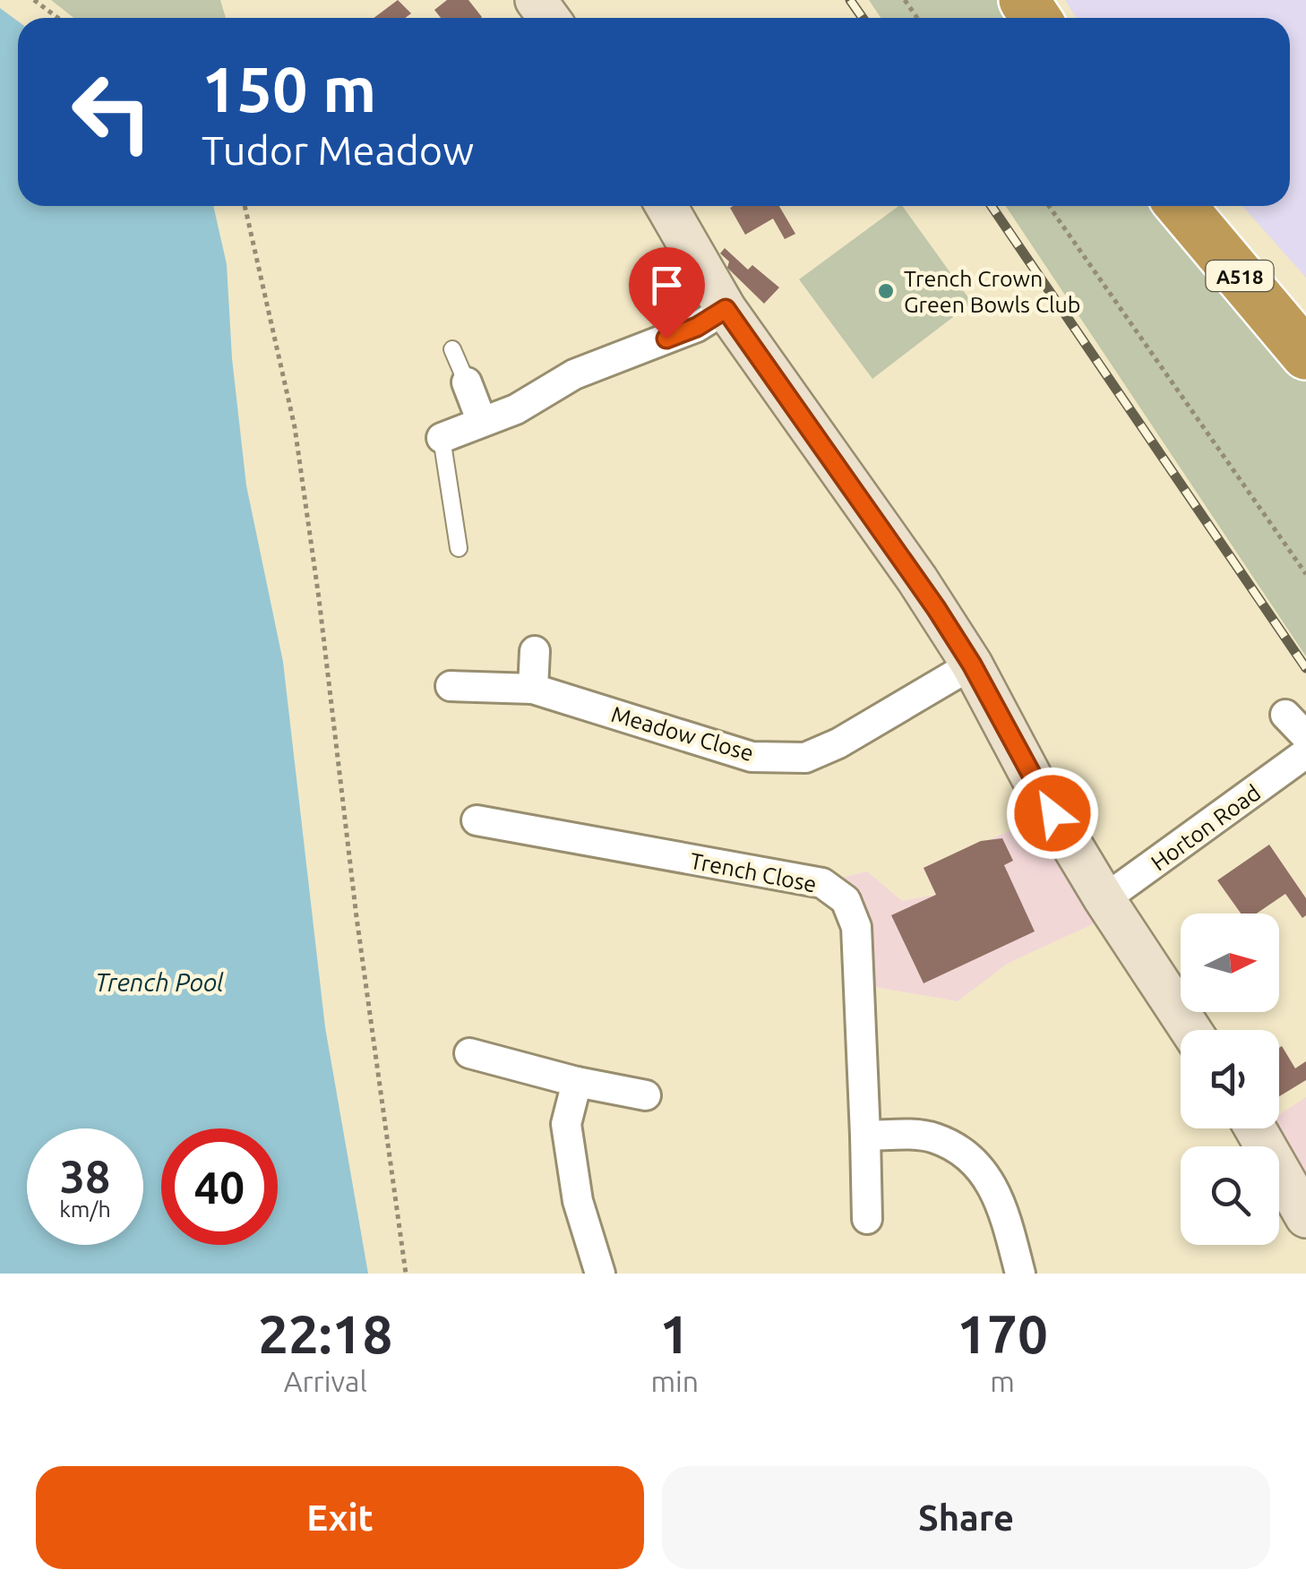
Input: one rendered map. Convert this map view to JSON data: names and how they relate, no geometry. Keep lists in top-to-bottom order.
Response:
{
  "streets": {
    "highway": ["A518"],
    "street": ["Meadow Close", "Horton Road", "Trench Close"]
  },
  "water": ["Trench Pool"],
  "places": ["Trench Crown Green Bowls Club"],
  "north": "right",
  "page": {
    "turn": ["150 m", "Tudor Meadow"],
    "speed": "38 km/h",
    "limit": "40",
    "eta": [
      "22:18",
      "Arrival",
      "1",
      "min",
      "170",
      "m"
    ],
    "buttons": ["Exit", "Share"]
  }
}
